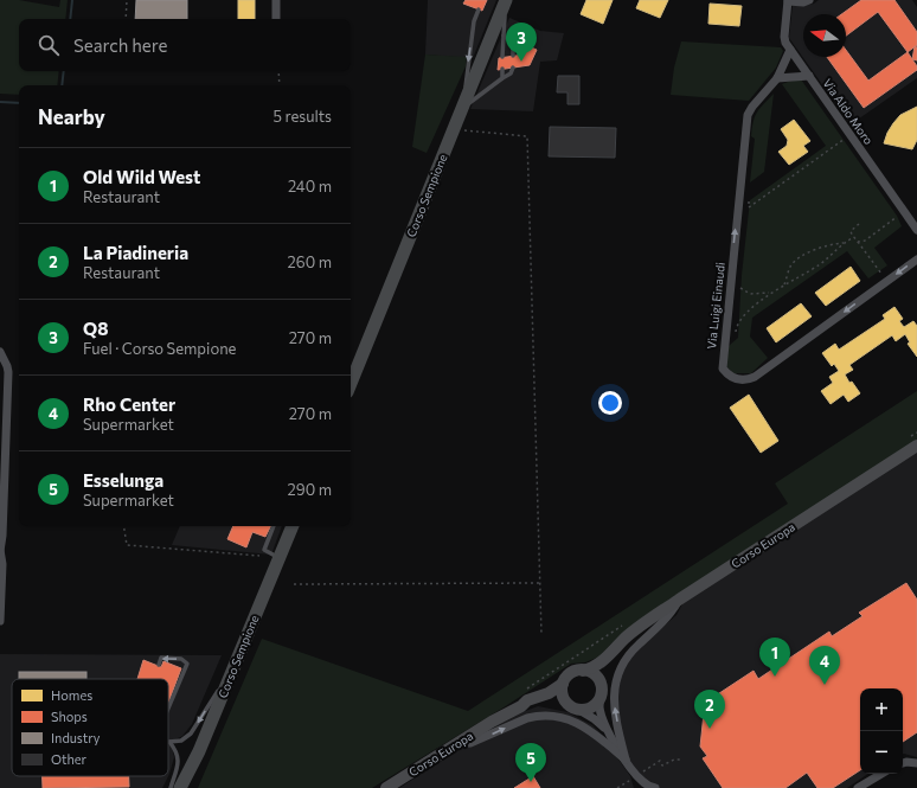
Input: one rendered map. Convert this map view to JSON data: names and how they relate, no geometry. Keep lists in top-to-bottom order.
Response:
{
  "streets": {
    "main road": ["Corso Sempione", "Corso Europa"],
    "street": ["Via Aldo Moro", "Via Luigi Einaudi"]
  },
  "crossings": [
    ["Via Aldo Moro", "Via Luigi Einaudi"]
  ],
  "legend": [
    "Homes",
    "Shops",
    "Industry",
    "Other"
  ],
  "north": "left",
  "page": {
    "search": "Search here",
    "pins": [
      "3",
      "1",
      "4",
      "2",
      "5"
    ],
    "heading": ["Nearby", "5 results"],
    "list": [
      {
        "mark": "1",
        "name": "Old Wild West",
        "note": "Restaurant",
        "value": "240 m"
      },
      {
        "mark": "2",
        "name": "La Piadineria",
        "note": "Restaurant",
        "value": "260 m"
      },
      {
        "mark": "3",
        "name": "Q8",
        "note": "Fuel · Corso Sempione",
        "value": "270 m"
      },
      {
        "mark": "4",
        "name": "Rho Center",
        "note": "Supermarket",
        "value": "270 m"
      },
      {
        "mark": "5",
        "name": "Esselunga",
        "note": "Supermarket",
        "value": "290 m"
      }
    ],
    "map_buttons": ["+", "−"]
  }
}
